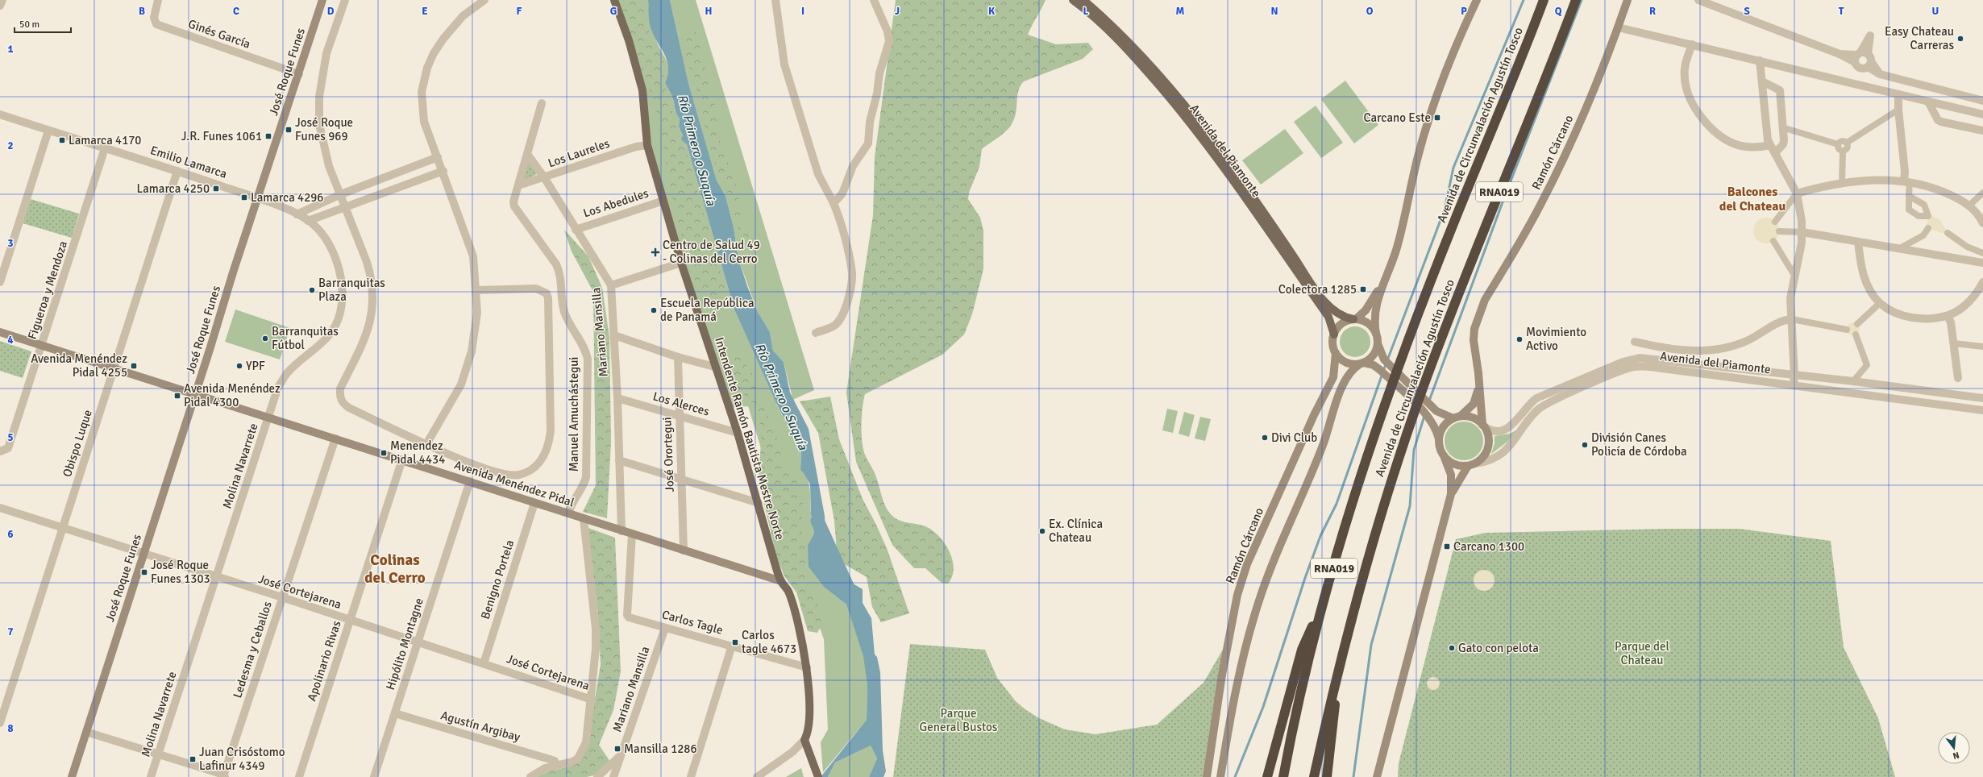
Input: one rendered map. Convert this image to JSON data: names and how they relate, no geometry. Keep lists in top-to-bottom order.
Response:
{
  "streets": {
    "highway": ["Avenida de Circunvalación Agustín Tosco", "RNA019"],
    "main road": [
      "José Roque Funes",
      "Avenida del Piamonte",
      "Ramón Cárcano",
      "Intendente Ramón Bautista Mestre Norte",
      "Avenida Menéndez Pidal"
    ],
    "street": [
      "Ginés García",
      "Los Laureles",
      "Emilio Lamarca",
      "Los Abedules",
      "Figueroa y Mendoza",
      "Mariano Mansilla",
      "Los Alerces",
      "Manuel Amuchástegui",
      "Obispo Luque",
      "José Orortegui",
      "Molina Navarrete",
      "Benigno Portela",
      "José Cortejarena",
      "Carlos Tagle",
      "Hipólito Montagne",
      "Ledesma y Ceballos",
      "Apolinario Rivas",
      "Agustín Argibay"
    ]
  },
  "crossings": [
    ["Ginés García", "José Roque Funes"],
    ["José Roque Funes", "Emilio Lamarca"],
    ["José Roque Funes", "Molina Navarrete"],
    ["José Roque Funes", "Avenida Menéndez Pidal"],
    ["José Roque Funes", "José Cortejarena"],
    ["Avenida del Piamonte", "Ramón Cárcano"],
    ["Los Laureles", "Mariano Mansilla"],
    ["Los Laureles", "Manuel Amuchástegui"],
    ["Los Laureles", "Intendente Ramón Bautista Mestre Norte"],
    ["Emilio Lamarca", "Figueroa y Mendoza"],
    ["Emilio Lamarca", "Obispo Luque"],
    ["Emilio Lamarca", "Molina Navarrete"],
    ["Los Abedules", "Mariano Mansilla"],
    ["Los Abedules", "Intendente Ramón Bautista Mestre Norte"],
    ["Figueroa y Mendoza", "Avenida Menéndez Pidal"],
    ["Mariano Mansilla", "Los Alerces"],
    ["Mariano Mansilla", "Manuel Amuchástegui"],
    ["Mariano Mansilla", "Avenida Menéndez Pidal"],
    ["Mariano Mansilla", "Carlos Tagle"],
    ["Los Alerces", "Intendente Ramón Bautista Mestre Norte"],
    ["Los Alerces", "José Orortegui"],
    ["Manuel Amuchástegui", "Avenida Menéndez Pidal"],
    ["Intendente Ramón Bautista Mestre Norte", "Avenida Menéndez Pidal"],
    ["Intendente Ramón Bautista Mestre Norte", "Carlos Tagle"],
    ["Obispo Luque", "Avenida Menéndez Pidal"],
    ["Obispo Luque", "José Cortejarena"],
    ["José Orortegui", "Avenida Menéndez Pidal"],
    ["Molina Navarrete", "Avenida Menéndez Pidal"],
    ["Molina Navarrete", "José Cortejarena"],
    ["Avenida Menéndez Pidal", "Benigno Portela"],
    ["Avenida Menéndez Pidal", "Carlos Tagle"],
    ["Avenida Menéndez Pidal", "Hipólito Montagne"],
    ["Avenida Menéndez Pidal", "Ledesma y Ceballos"],
    ["Avenida Menéndez Pidal", "Apolinario Rivas"],
    ["Benigno Portela", "José Cortejarena"],
    ["José Cortejarena", "Hipólito Montagne"],
    ["José Cortejarena", "Ledesma y Ceballos"],
    ["José Cortejarena", "Apolinario Rivas"],
    ["Hipólito Montagne", "Agustín Argibay"]
  ],
  "districts": ["Balcones del Chateau", "Colinas del Cerro"],
  "water": ["Río Primero o Suquía"],
  "parks": ["Parque del Chateau", "Parque General Bustos"],
  "places": {
    "other": [
      "Easy Chateau Carreras",
      "Barranquitas Plaza",
      "Escuela República de Panamá",
      "Barranquitas Fútbol",
      "Movimiento Activo",
      "YPF",
      "Divi Club",
      "División Canes Policía de Córdoba",
      "Ex. Clínica Chateau",
      "Gato con pelota"
    ],
    "transit": [
      "Carcano Este",
      "José Roque Funes 969",
      "J.R. Funes 1061",
      "Lamarca 4170",
      "Lamarca 4250",
      "Lamarca 4296",
      "Colectora 1285",
      "Avenida Menéndez Pidal 4255",
      "Avenida Menéndez Pidal 4300",
      "Menendez Pidal 4434",
      "Carcano 1300",
      "José Roque Funes 1303",
      "Carlos tagle 4673",
      "Mansilla 1286",
      "Juan Crisóstomo Lafinur 4349"
    ],
    "health": ["Centro de Salud 49 - Colinas del Cerro"]
  },
  "scale_bar": "50 m",
  "north": "bottom",
  "grid": {
    "columns": [
      "B",
      "C",
      "D",
      "E",
      "F",
      "G",
      "H",
      "I",
      "J",
      "K",
      "L",
      "M",
      "N",
      "O",
      "P",
      "Q",
      "R",
      "S",
      "T",
      "U"
    ],
    "rows": [
      "1",
      "2",
      "3",
      "4",
      "5",
      "6",
      "7",
      "8"
    ]
  }
}
